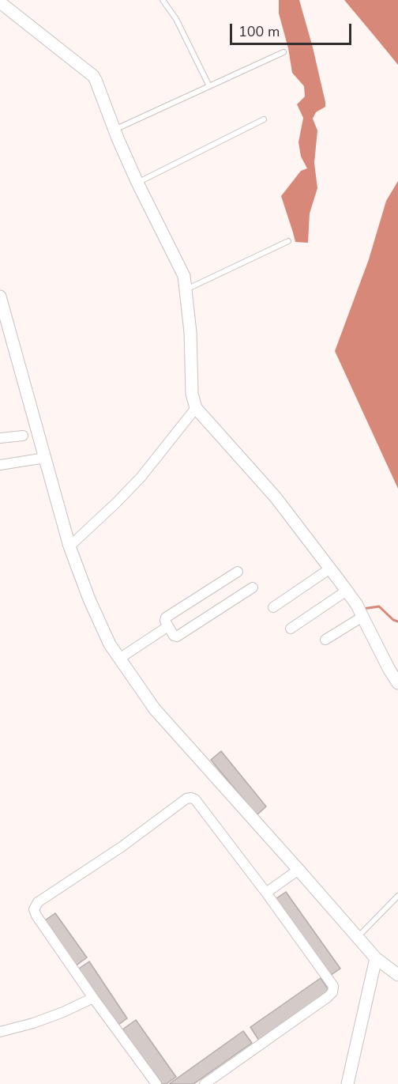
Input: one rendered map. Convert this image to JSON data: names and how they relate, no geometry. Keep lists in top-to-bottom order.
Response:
{
  "scale_bar": "100 m"
}
